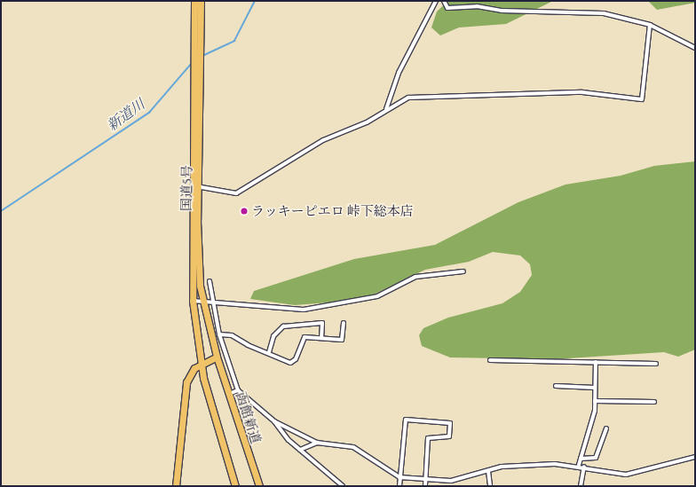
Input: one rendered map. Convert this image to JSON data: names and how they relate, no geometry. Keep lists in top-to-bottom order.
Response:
{
  "streets": {
    "highway": ["国道5号", "函館新道"]
  },
  "crossings": [
    ["国道5号", "函館新道"]
  ],
  "water": ["新道川"],
  "places": ["ラッキーピエロ 峠下総本店"]
}
